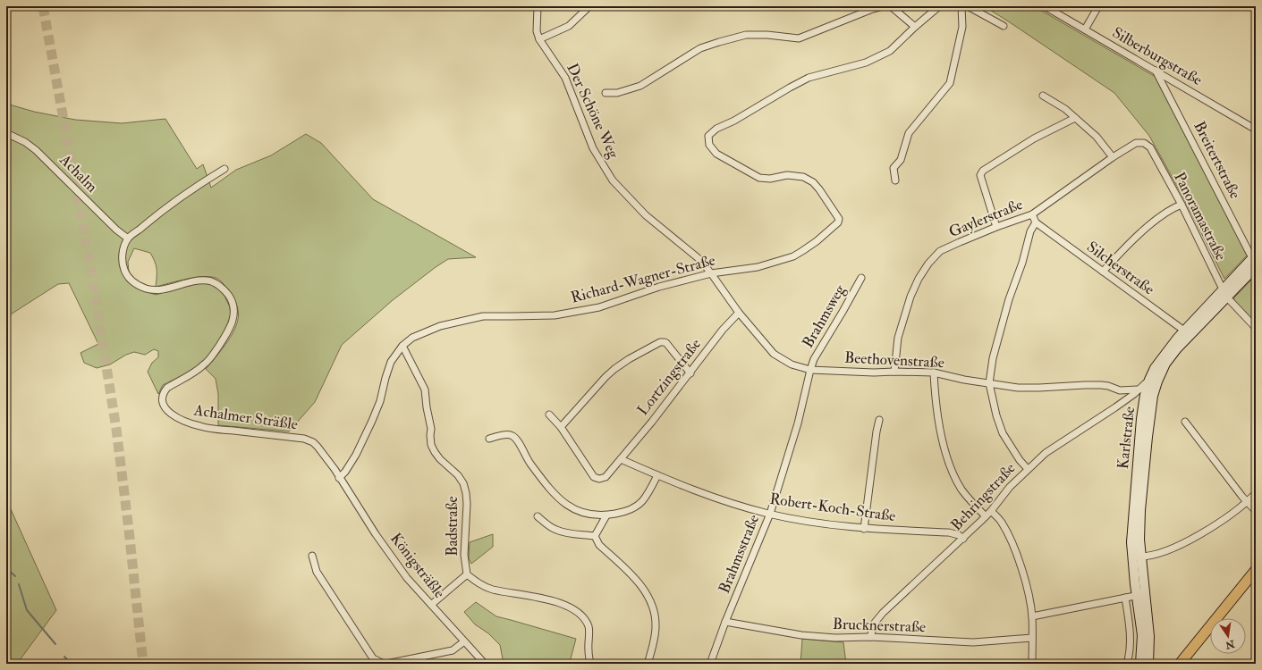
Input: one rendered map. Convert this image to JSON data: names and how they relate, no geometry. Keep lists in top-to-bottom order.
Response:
{
  "streets": {
    "main road": ["Karlstraße"],
    "street": [
      "Silberburgstraße",
      "Der Schöne Weg",
      "Breitertstraße",
      "Achalm",
      "Panoramastraße",
      "Gaylerstraße",
      "Silcherstraße",
      "Richard-Wagner-Straße",
      "Brahmsweg",
      "Beethovenstraße",
      "Lortzingstraße",
      "Achalmer Sträßle",
      "Behringstraße",
      "Robert-Koch-Straße",
      "Badstraße",
      "Brahmsstraße",
      "Königsträßle",
      "Brucknerstraße"
    ]
  },
  "crossings": [
    ["Silberburgstraße", "Breitertstraße"],
    ["Der Schöne Weg", "Richard-Wagner-Straße"],
    ["Der Schöne Weg", "Beethovenstraße"],
    ["Breitertstraße", "Karlstraße"],
    ["Achalm", "Achalmer Sträßle"],
    ["Panoramastraße", "Gaylerstraße"],
    ["Panoramastraße", "Karlstraße"],
    ["Gaylerstraße", "Beethovenstraße"],
    ["Silcherstraße", "Karlstraße"],
    ["Richard-Wagner-Straße", "Beethovenstraße"],
    ["Richard-Wagner-Straße", "Achalmer Sträßle"],
    ["Richard-Wagner-Straße", "Badstraße"],
    ["Richard-Wagner-Straße", "Königsträßle"],
    ["Brahmsweg", "Beethovenstraße"],
    ["Brahmsweg", "Brahmsstraße"],
    ["Beethovenstraße", "Lortzingstraße"],
    ["Beethovenstraße", "Karlstraße"],
    ["Beethovenstraße", "Behringstraße"],
    ["Beethovenstraße", "Brahmsstraße"],
    ["Lortzingstraße", "Robert-Koch-Straße"],
    ["Achalmer Sträßle", "Königsträßle"],
    ["Karlstraße", "Behringstraße"],
    ["Behringstraße", "Robert-Koch-Straße"],
    ["Behringstraße", "Brucknerstraße"],
    ["Robert-Koch-Straße", "Brahmsstraße"],
    ["Badstraße", "Königsträßle"],
    ["Brahmsstraße", "Brucknerstraße"]
  ],
  "north": "bottom"
}
